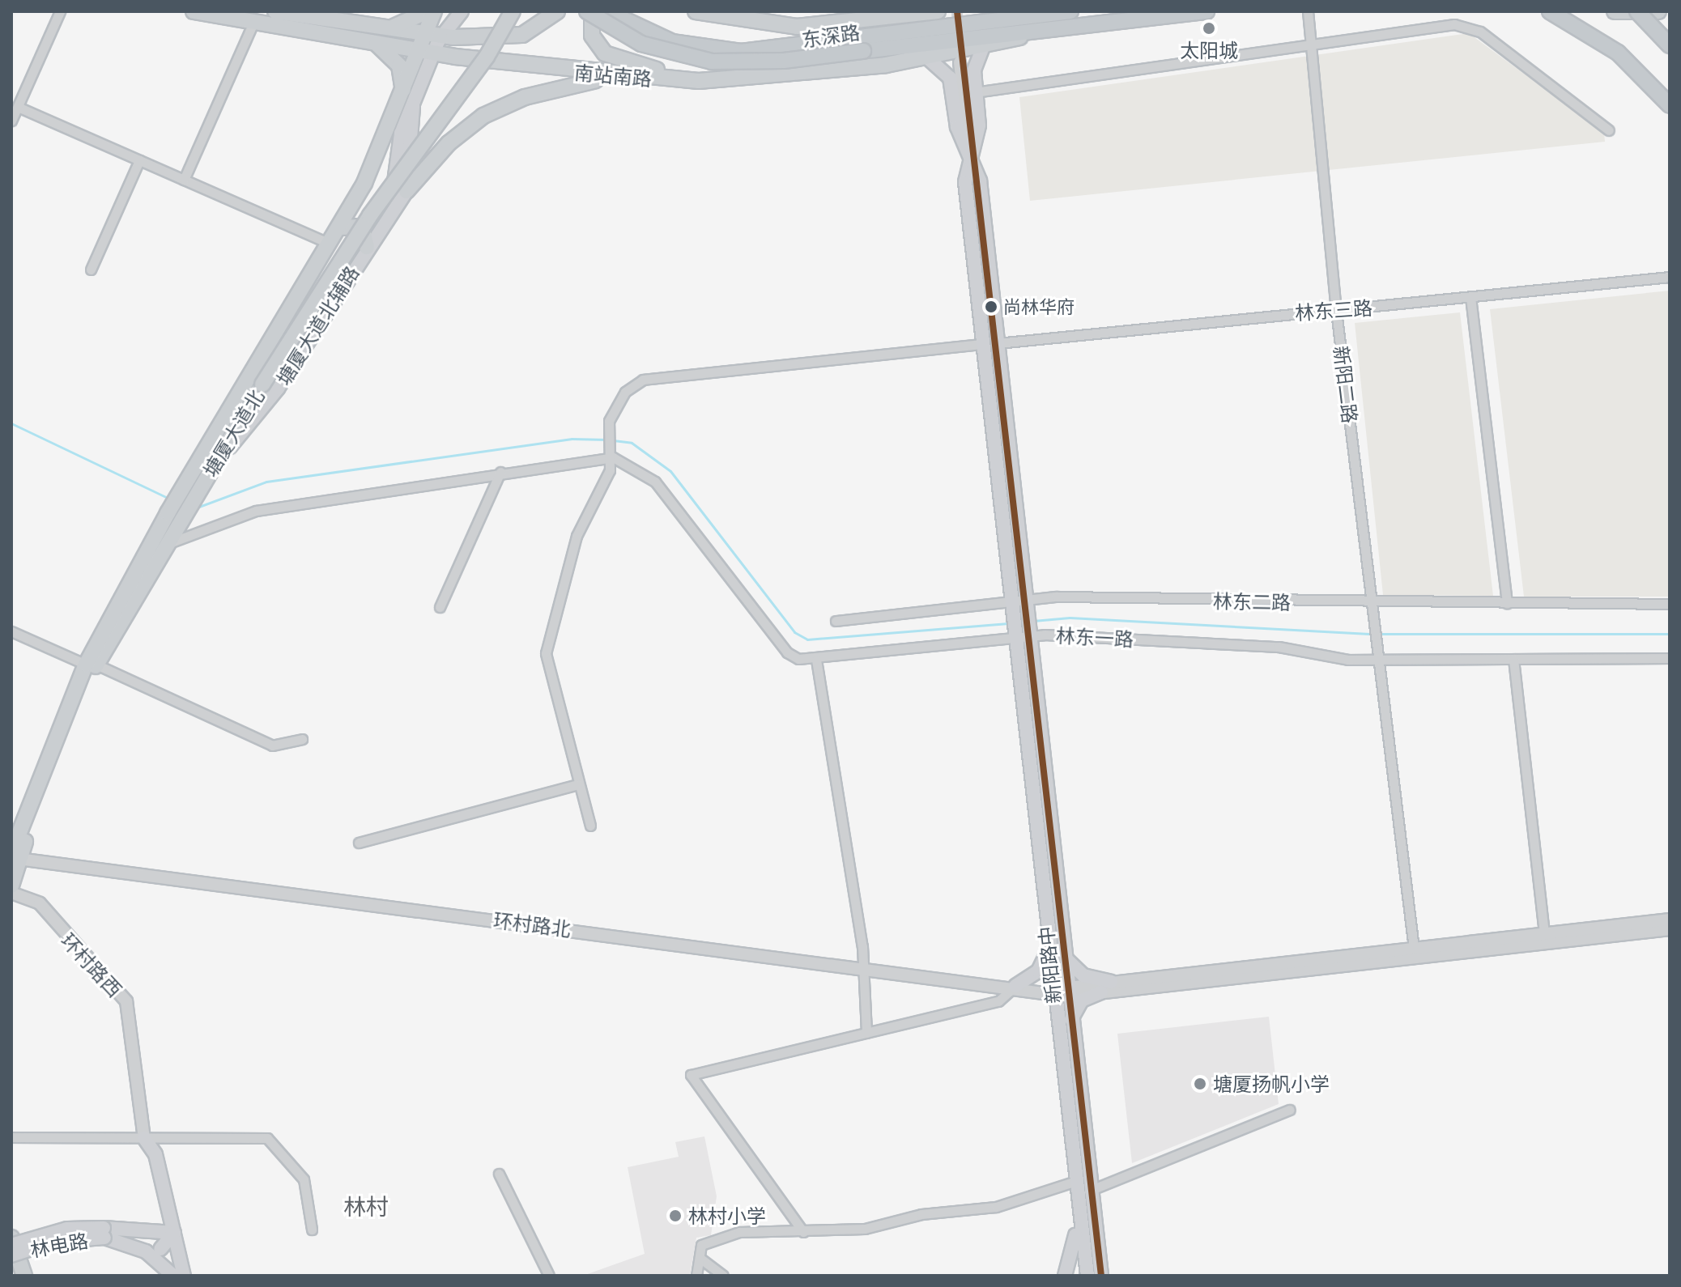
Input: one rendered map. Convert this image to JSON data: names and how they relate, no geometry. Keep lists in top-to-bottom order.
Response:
{
  "streets": {
    "highway": ["东深路"],
    "main road": [
      "南站南路",
      "塘厦大道北辅路",
      "塘厦大道北",
      "环村路西",
      "新阳路中",
      "林电路"
    ],
    "street": [
      "林东三路",
      "新阳二路",
      "林东二路",
      "林东一路",
      "环村路北"
    ]
  },
  "crossings": [
    ["东深路", "南站南路"],
    ["南站南路", "塘厦大道北"],
    ["林东三路", "新阳二路"],
    ["林东三路", "新阳路中"],
    ["塘厦大道北辅路", "塘厦大道北"],
    ["新阳二路", "林东二路"],
    ["新阳二路", "林东一路"],
    ["塘厦大道北", "环村路北"],
    ["林东二路", "新阳路中"],
    ["林东一路", "新阳路中"],
    ["环村路北", "新阳路中"],
    ["环村路西", "林电路"]
  ],
  "districts": ["林村"],
  "places": [
    "太阳城",
    "尚林华府",
    "塘厦扬帆小学",
    "林村小学"
  ]
}
